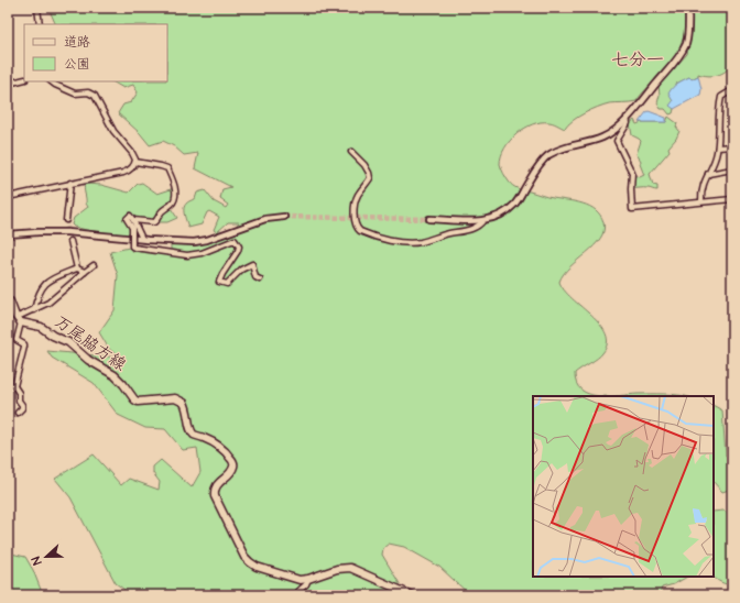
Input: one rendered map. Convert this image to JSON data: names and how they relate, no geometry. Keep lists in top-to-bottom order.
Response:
{
  "streets": {
    "main road": ["万尾脇方線"]
  },
  "districts": ["七分一"],
  "legend": ["道路", "公園"],
  "north": "left"
}
